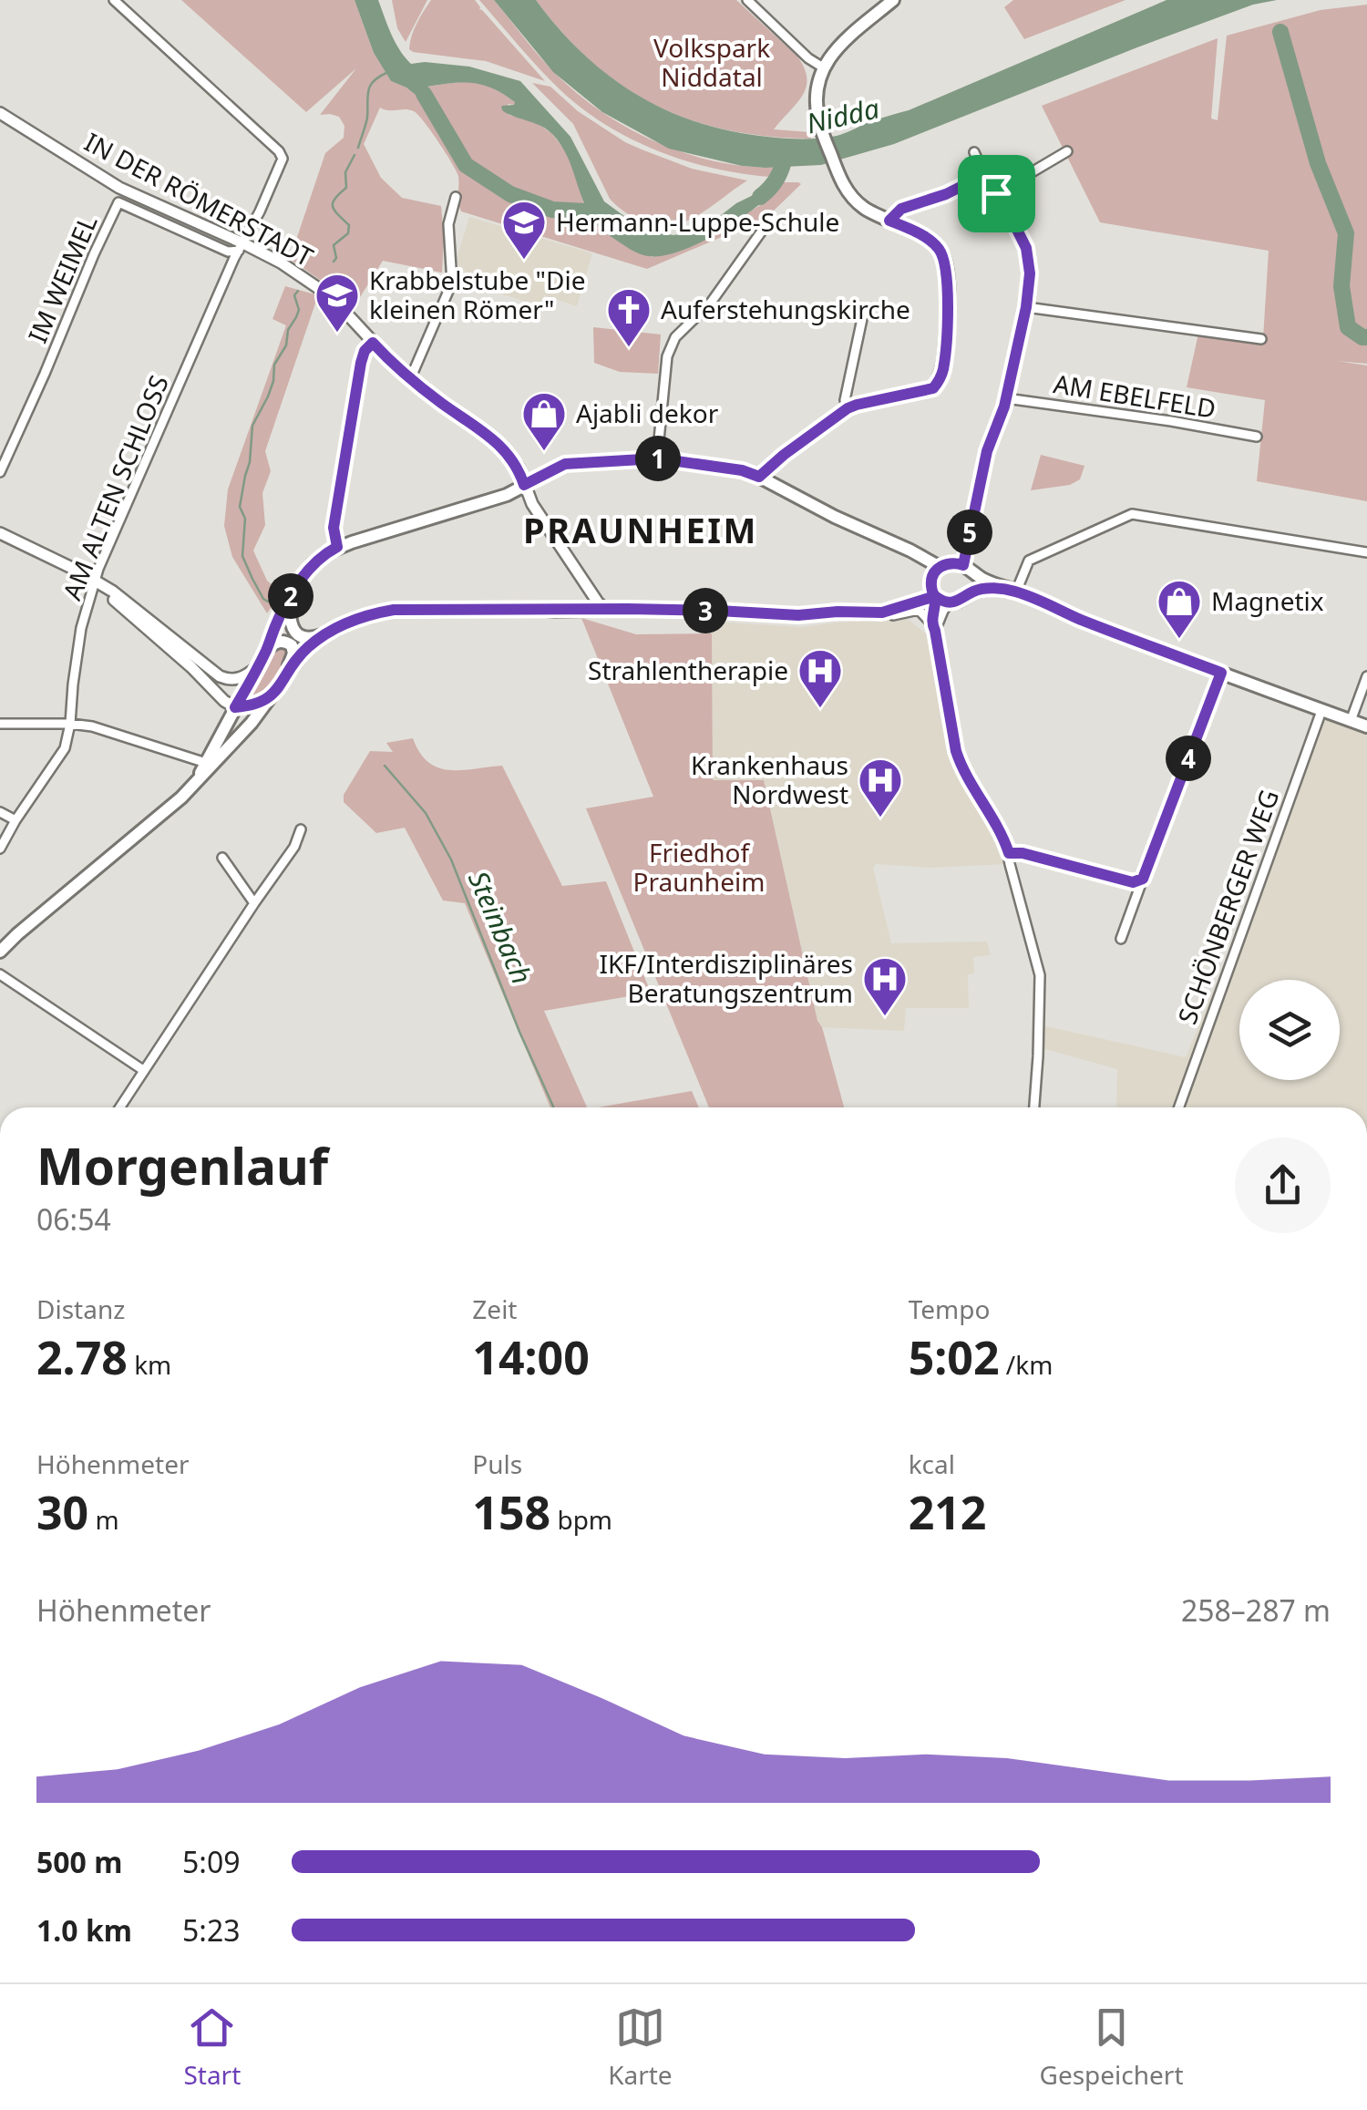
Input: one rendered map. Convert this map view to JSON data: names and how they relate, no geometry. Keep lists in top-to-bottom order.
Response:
{
  "streets": {
    "street": [
      "IN DER RÖMERSTADT",
      "IM WEIMEL",
      "AM EBELFELD",
      "AM ALTEN SCHLOSS",
      "SCHÖNBERGER WEG"
    ]
  },
  "crossings": [
    ["IN DER RÖMERSTADT", "IM WEIMEL"],
    ["IN DER RÖMERSTADT", "AM ALTEN SCHLOSS"]
  ],
  "districts": ["PRAUNHEIM"],
  "water": ["Nidda", "Steinbach"],
  "parks": ["Volkspark Niddatal", "Friedhof Praunheim"],
  "places": {
    "school or university": ["Hermann-Luppe-Schule", "Krabbelstube \"Die kleinen Römer\""],
    "church": ["Auferstehungskirche"],
    "shop": ["Ajabli dekor", "Magnetix"],
    "hospital": ["Strahlentherapie", "Krankenhaus Nordwest", "IKF/Interdisziplinäres Beratungszentrum"]
  },
  "page": {
    "pins": [
      "1",
      "5",
      "2",
      "3",
      "4"
    ],
    "heading": ["Morgenlauf", "06:54"],
    "stats": [
      ["Distanz", "2.78 km"],
      ["Zeit", "14:00"],
      ["Tempo", "5:02 /km"],
      ["Höhenmeter", "30 m"],
      ["Puls", "158 bpm"],
      ["kcal", "212"]
    ],
    "chart": ["Höhenmeter", "258–287 m"],
    "list": [
      {
        "name": "500 m",
        "note": "5:09"
      },
      {
        "name": "1.0 km",
        "note": "5:23"
      }
    ],
    "tabs": ["Start", "Karte", "Gespeichert"]
  }
}
